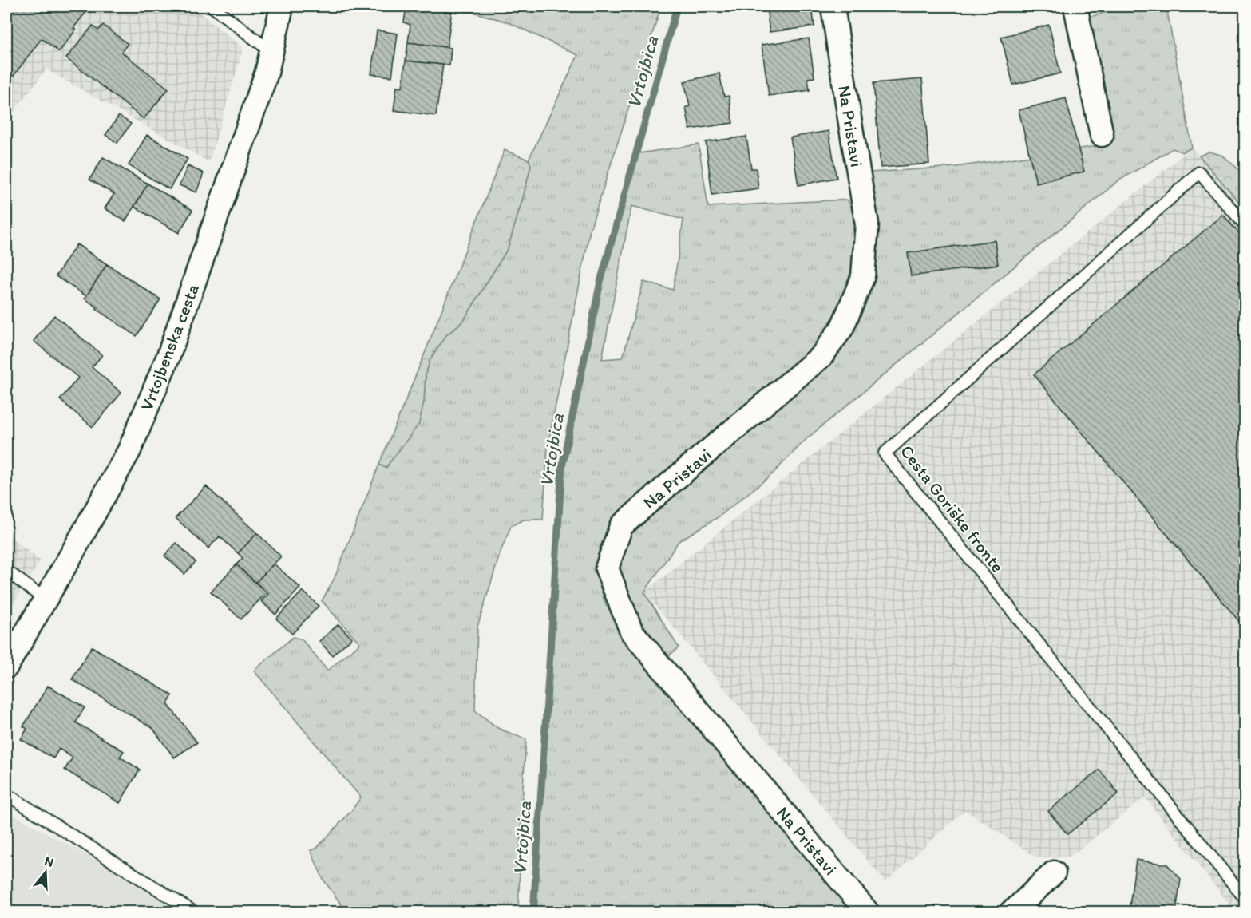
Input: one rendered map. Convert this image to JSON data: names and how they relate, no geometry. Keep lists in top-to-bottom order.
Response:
{
  "streets": {
    "street": ["Na Pristavi", "Vrtojbenska cesta"],
    "lane": ["Cesta Goriške fronte"]
  },
  "water": ["Vrtojbica"],
  "north": "top"
}
